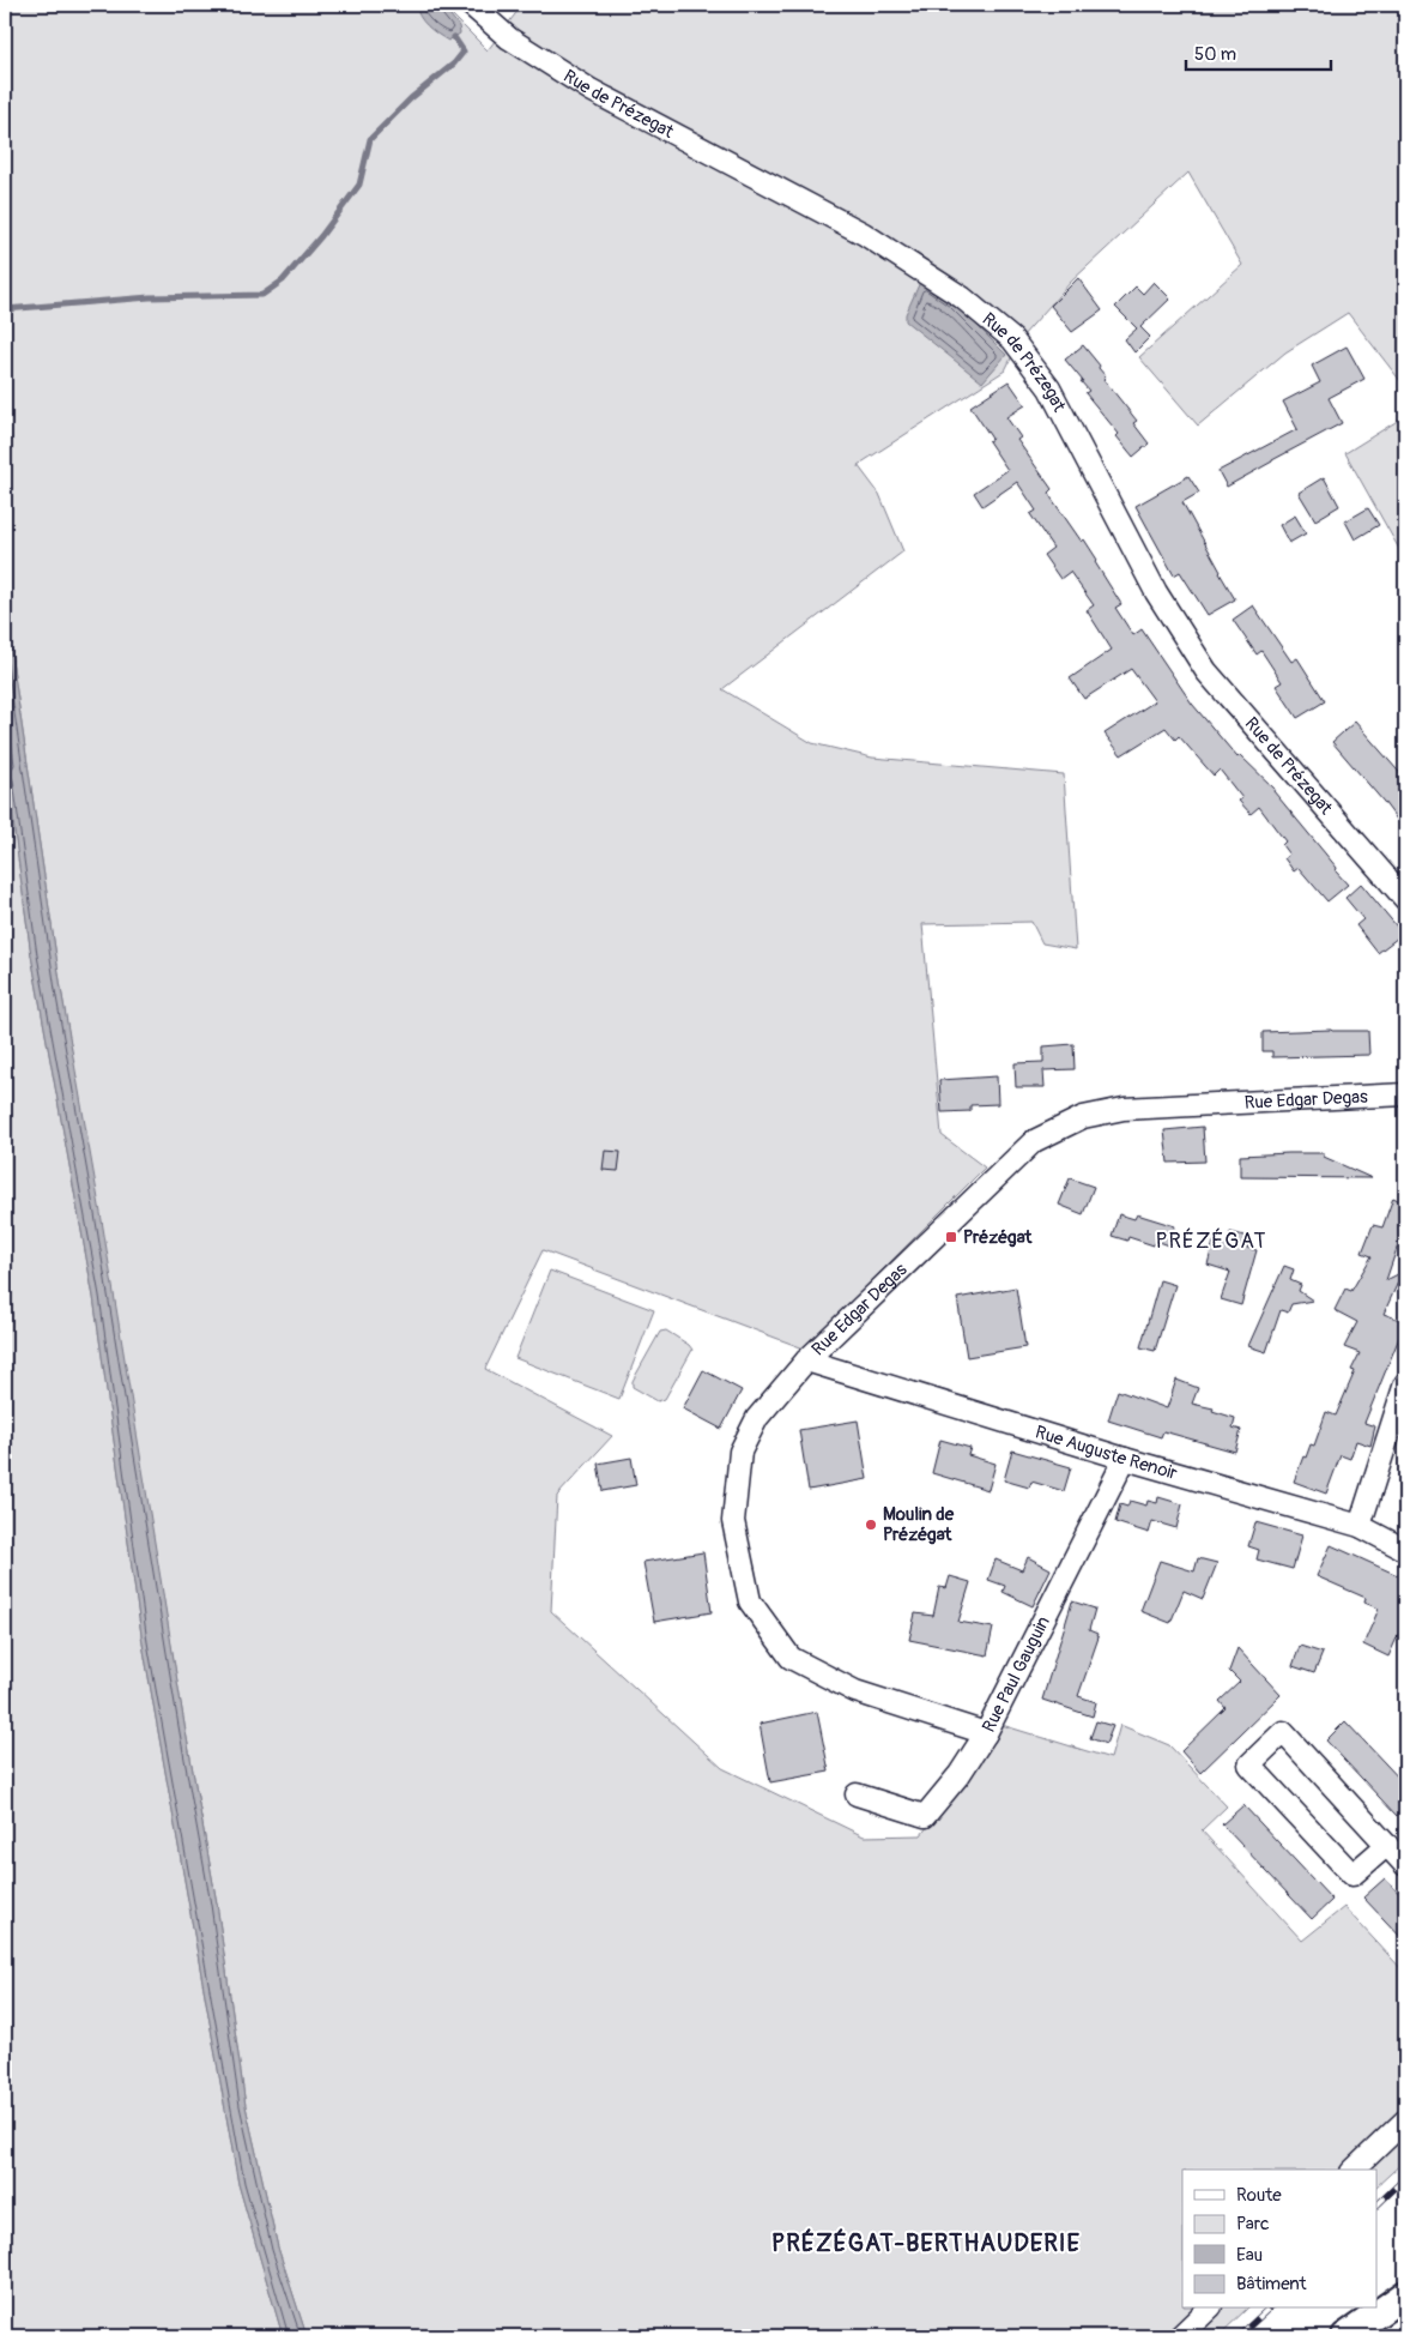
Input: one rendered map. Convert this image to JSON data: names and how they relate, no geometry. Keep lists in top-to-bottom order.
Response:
{
  "streets": {
    "street": [
      "Rue de Prézegat",
      "Rue Edgar Degas",
      "Rue Auguste Renoir",
      "Rue Paul Gauguin"
    ]
  },
  "crossings": [
    ["Rue Edgar Degas", "Rue Auguste Renoir"],
    ["Rue Edgar Degas", "Rue Paul Gauguin"],
    ["Rue Auguste Renoir", "Rue Paul Gauguin"]
  ],
  "districts": ["PRÉZÉGAT", "PRÉZÉGAT-BERTHAUDERIE"],
  "places": {
    "transit": ["Prézégat"],
    "other": ["Moulin de Prézégat"]
  },
  "legend": [
    "Route",
    "Parc",
    "Eau",
    "Bâtiment"
  ],
  "scale_bar": "50 m"
}
